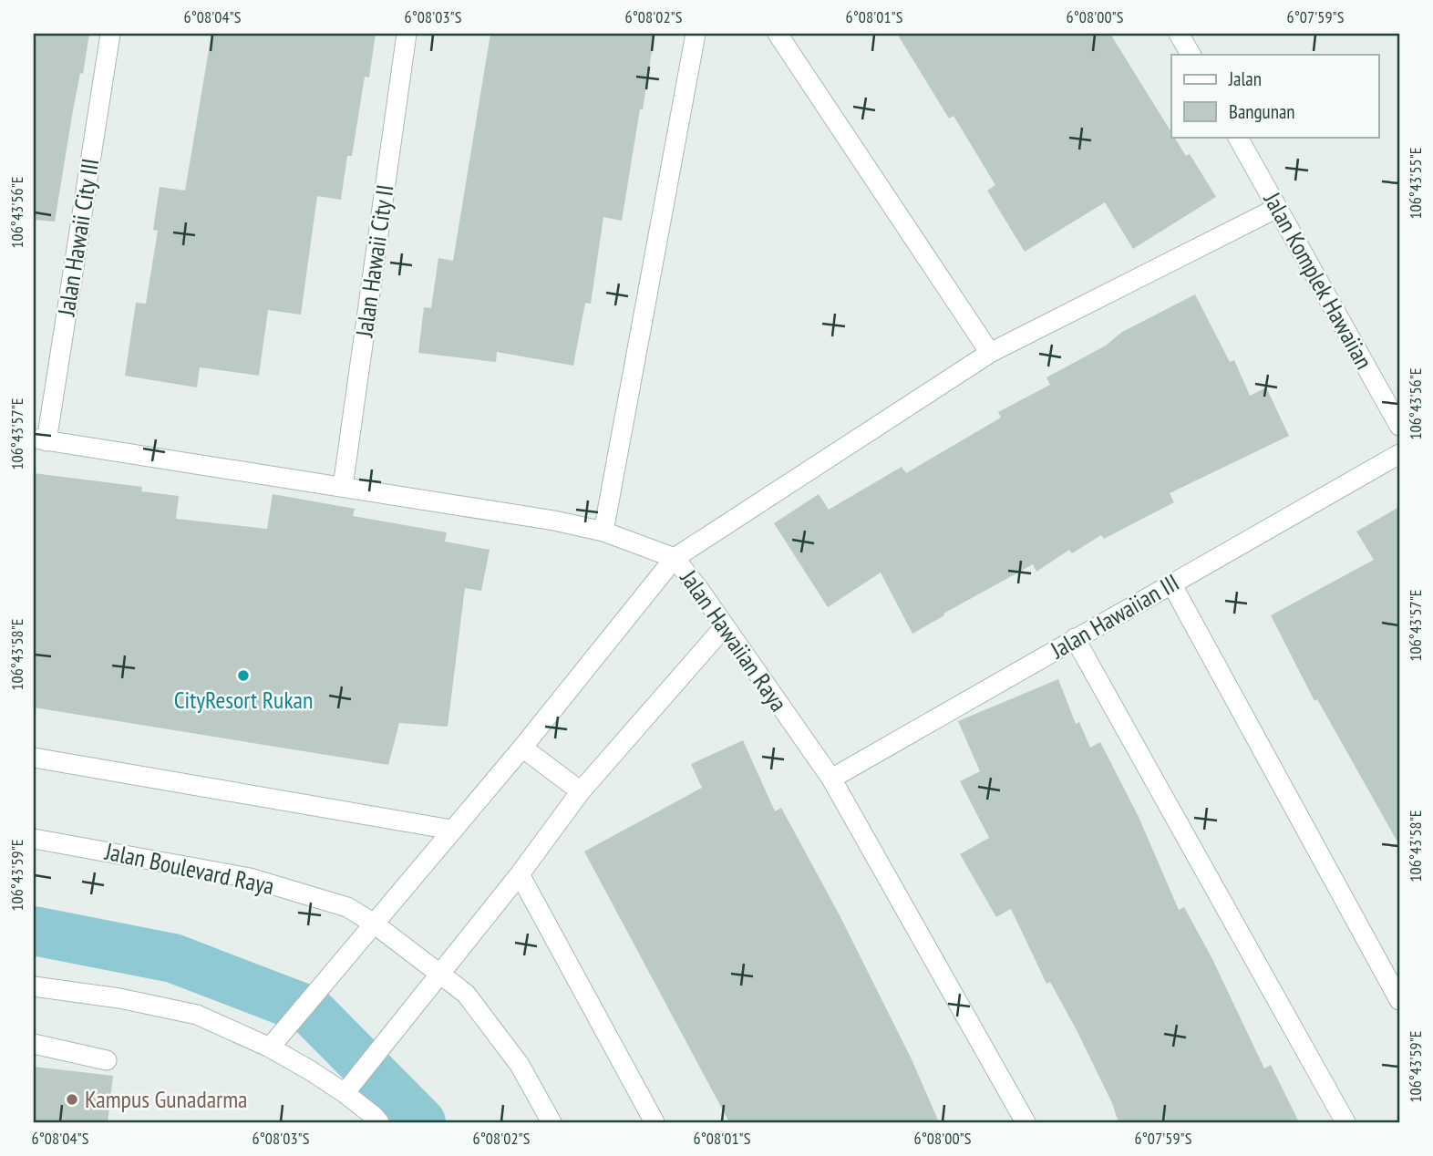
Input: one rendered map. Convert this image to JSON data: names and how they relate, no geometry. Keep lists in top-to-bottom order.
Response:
{
  "streets": {
    "street": [
      "Jalan Hawaii City III",
      "Jalan Hawaii City II",
      "Jalan Komplek Hawaiian",
      "Jalan Hawaiian III",
      "Jalan Hawaiian Raya",
      "Jalan Boulevard Raya"
    ]
  },
  "crossings": [
    ["Jalan Hawaii City III", "Jalan Hawaiian Raya"],
    ["Jalan Hawaii City II", "Jalan Hawaiian Raya"],
    ["Jalan Hawaiian III", "Jalan Hawaiian Raya"]
  ],
  "places": ["CityResort Rukan", "Kampus Gunadarma"],
  "legend": ["Jalan", "Bangunan"],
  "coordinates": [
    "6°08'04\"S",
    "6°08'03\"S",
    "6°08'02\"S",
    "6°08'01\"S",
    "6°08'00\"S",
    "6°07'59\"S",
    "106°43'55\"E",
    "106°43'56\"E",
    "106°43'57\"E",
    "106°43'58\"E",
    "106°43'59\"E"
  ]
}
